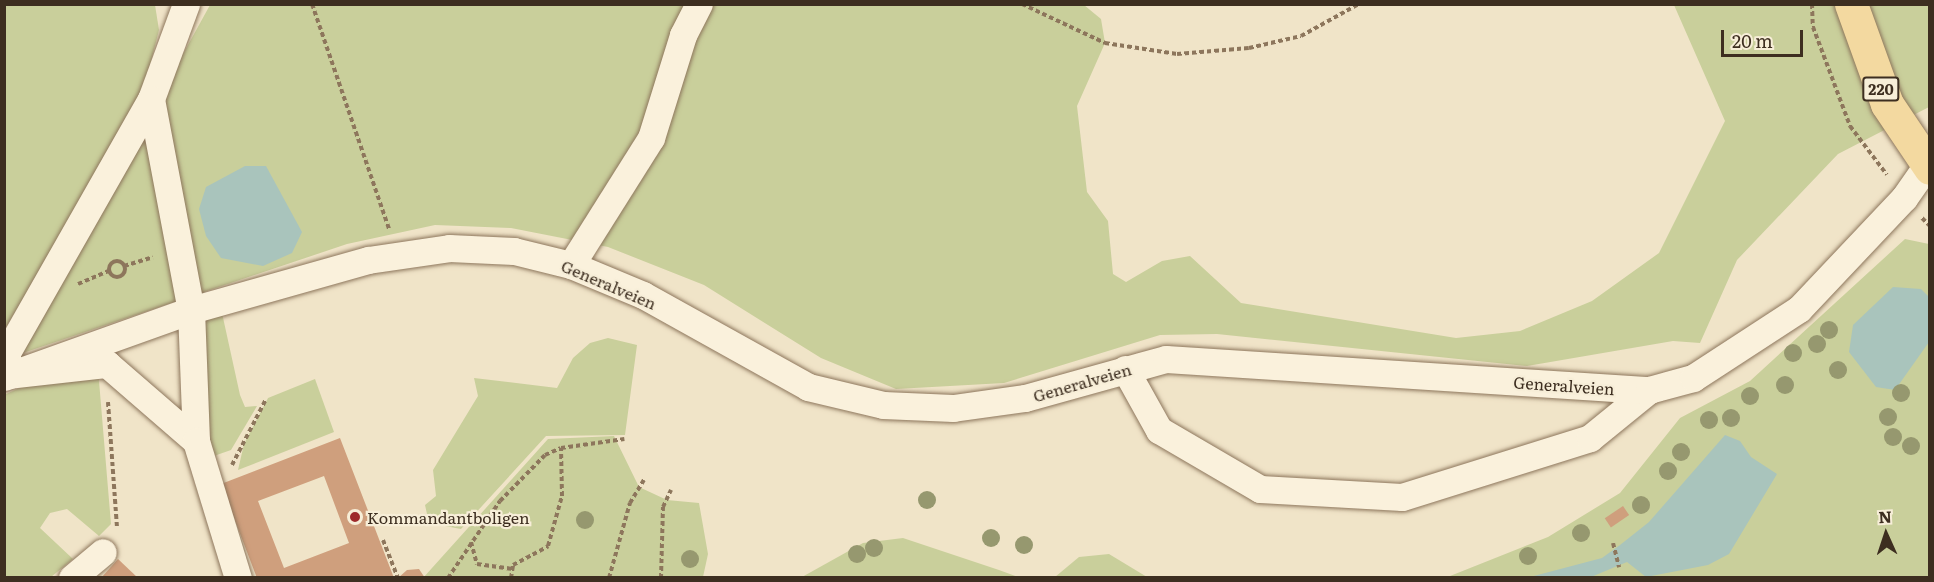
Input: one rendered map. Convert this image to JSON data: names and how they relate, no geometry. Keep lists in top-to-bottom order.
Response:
{
  "streets": {
    "main road": ["220"],
    "street": ["Generalveien"]
  },
  "crossings": [
    ["220", "Generalveien"]
  ],
  "places": ["Kommandantboligen"],
  "scale_bar": "20 m",
  "north": "top"
}
